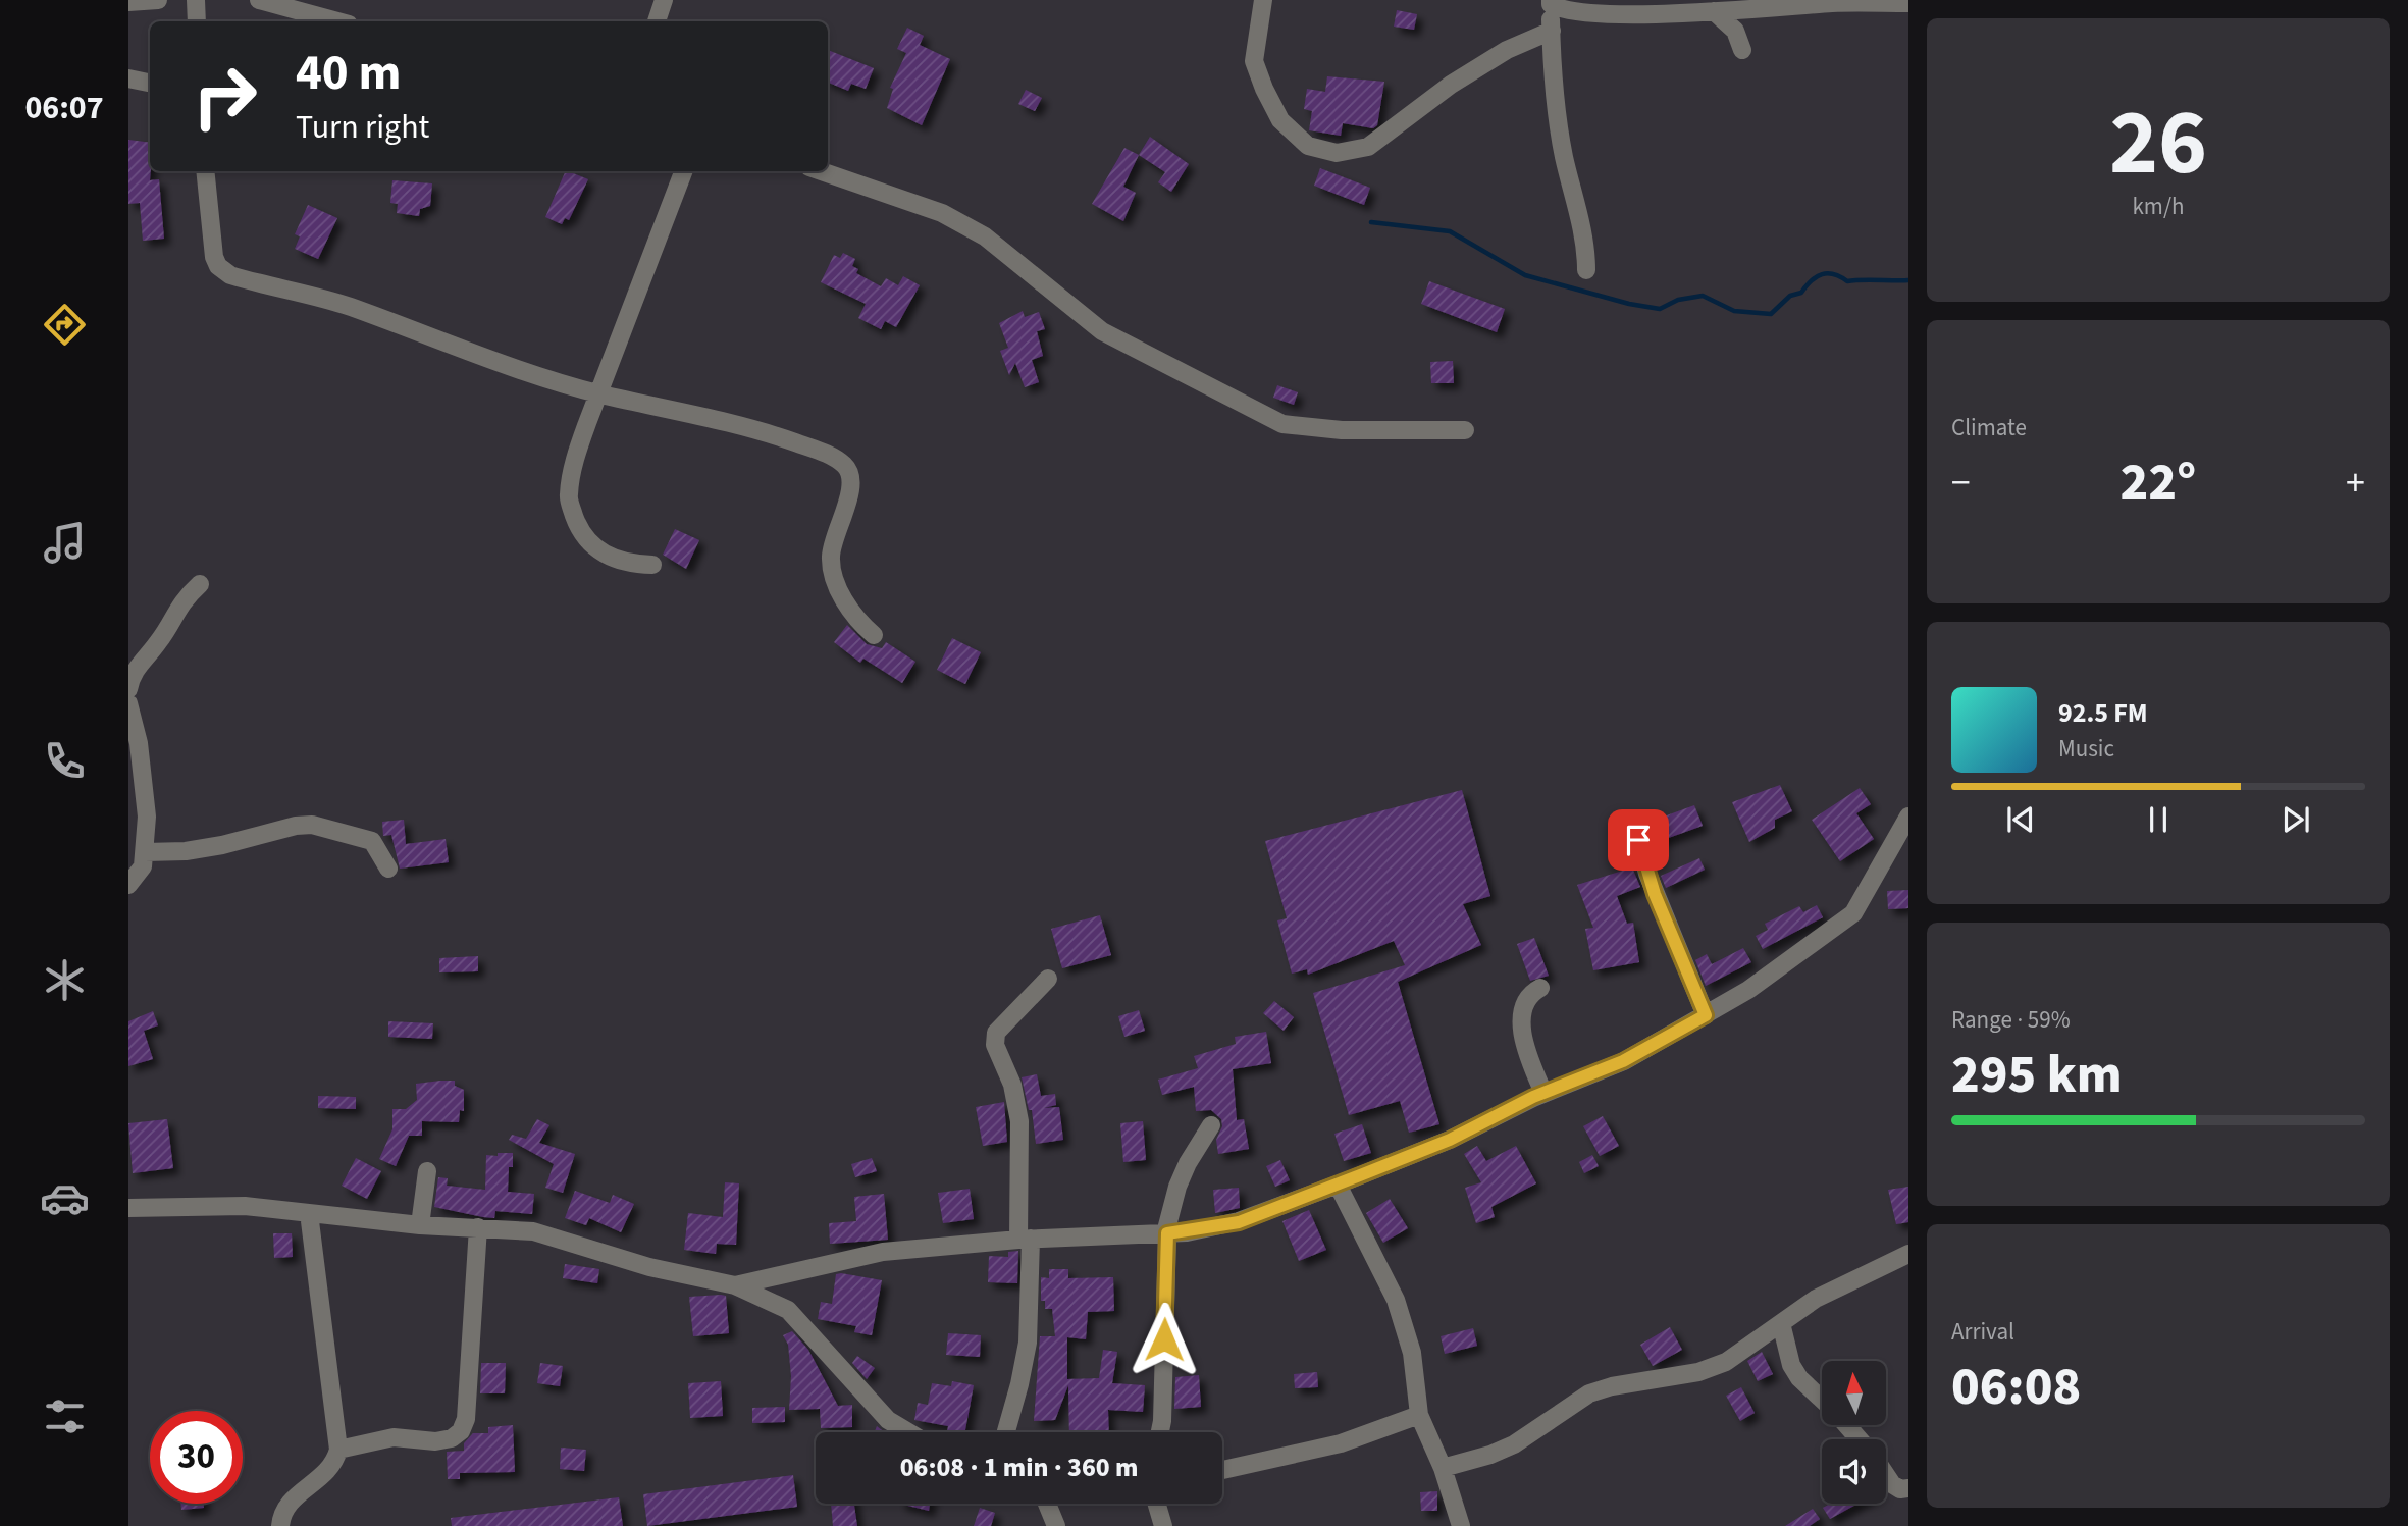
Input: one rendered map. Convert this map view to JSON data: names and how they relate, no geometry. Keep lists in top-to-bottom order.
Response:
{
  "north": "top",
  "page": {
    "tabs": "06:07",
    "tile": [
      ["26", "km/h"],
      "Climate",
      ["Range · 59%", "295 km"],
      ["Arrival", "06:08"]
    ],
    "turn": ["40 m", "Turn right"],
    "heat": ["−", "22°", "+"],
    "song": ["92.5 FM", "Music"],
    "limit": "30",
    "trip": "06:08 · 1 min · 360 m"
  }
}
